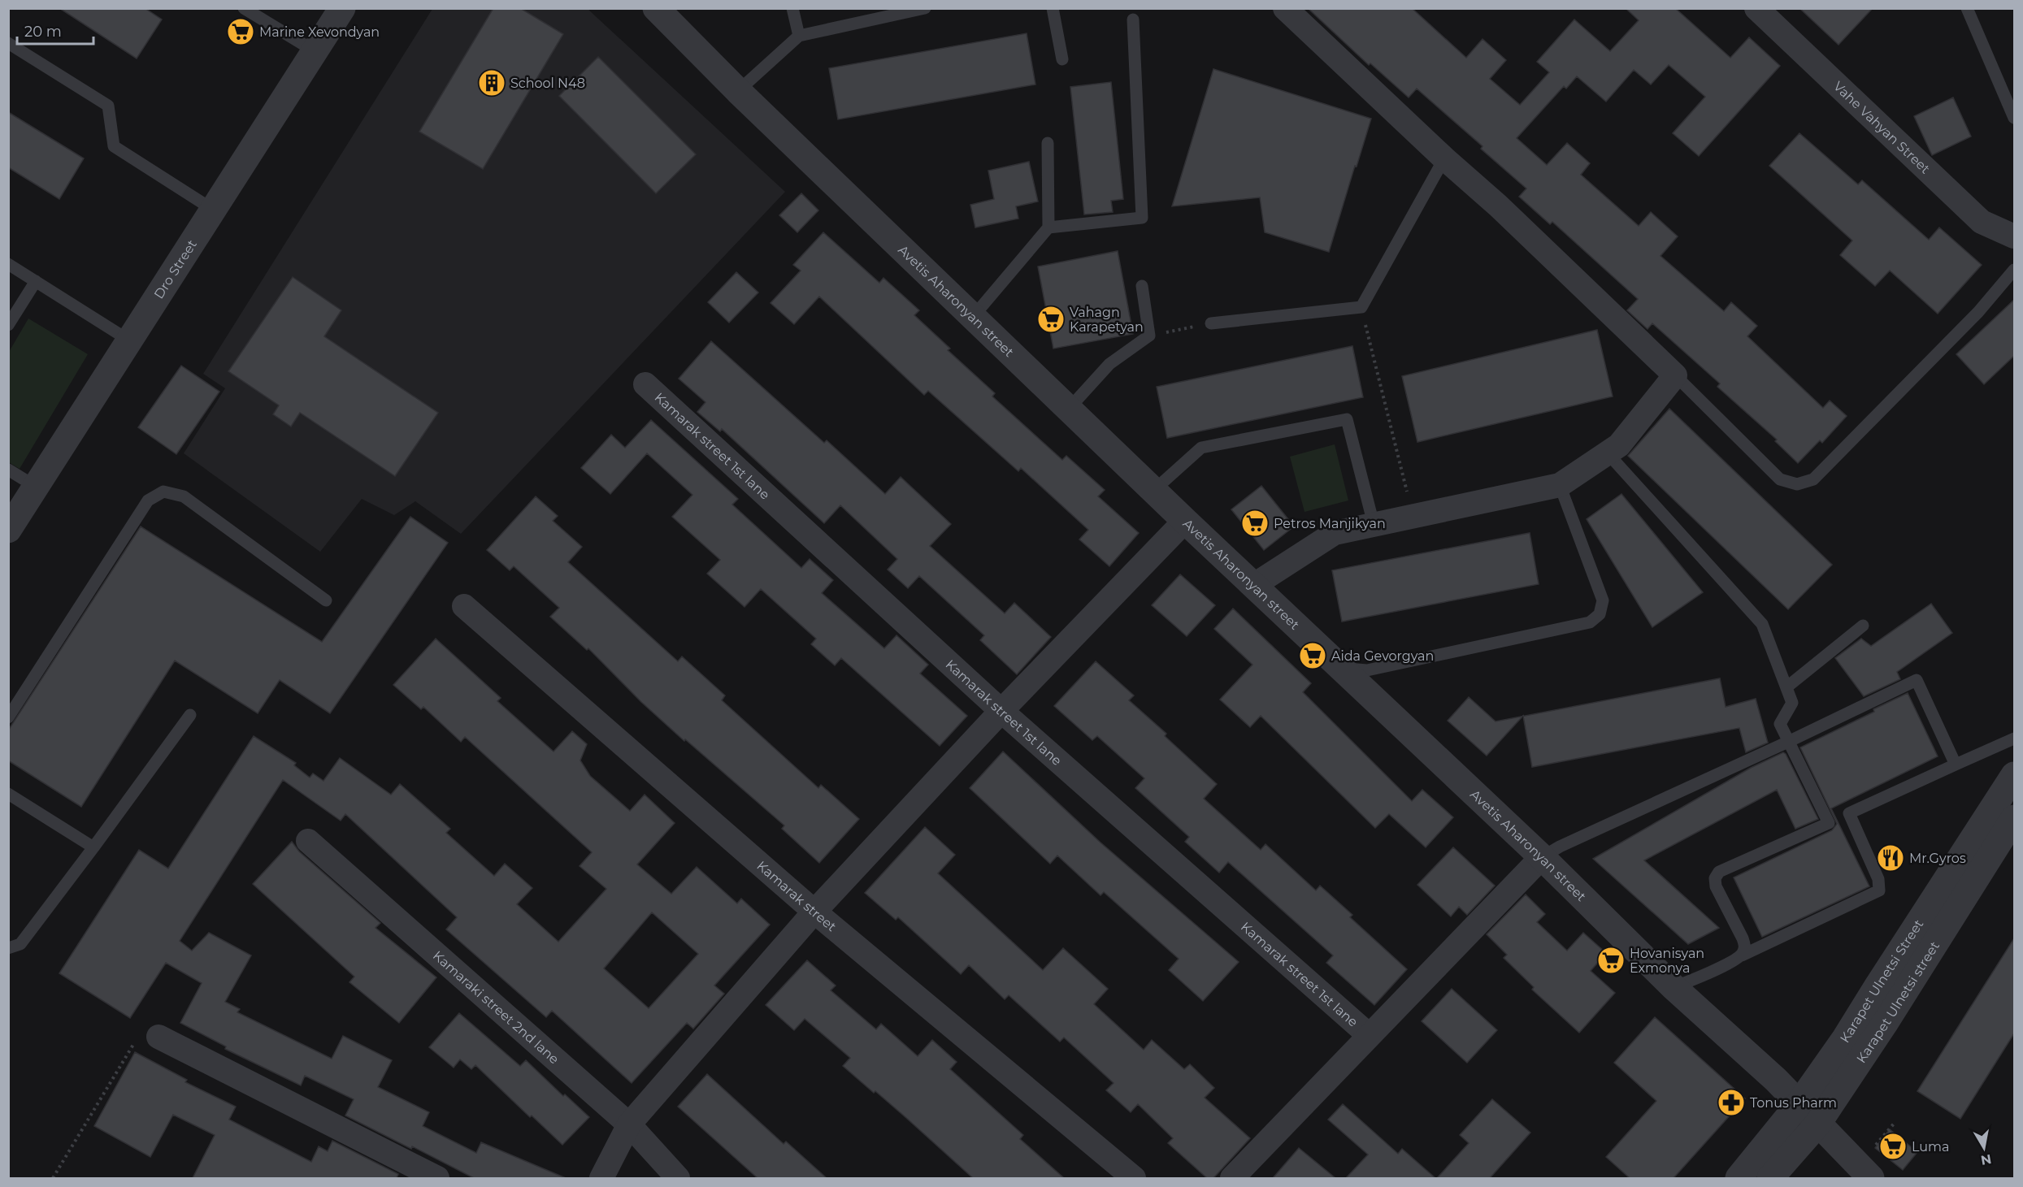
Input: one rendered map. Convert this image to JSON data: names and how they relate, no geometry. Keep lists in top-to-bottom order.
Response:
{
  "streets": {
    "street": [
      "Vahe Vahyan Street",
      "Dro Street",
      "Avetis Aharonyan street",
      "Kamarak street 1st lane",
      "Kamarak street",
      "Karapet Ulnetsi Street",
      "Karapet Ulnetsi street",
      "Kamaraki street 2nd lane"
    ]
  },
  "crossings": [
    ["Avetis Aharonyan street", "Karapet Ulnetsi Street"],
    ["Avetis Aharonyan street", "Karapet Ulnetsi street"]
  ],
  "places": {
    "supermarket": [
      "Marine Xevondyan",
      "Vahagn Karapetyan",
      "Petros Manjikyan",
      "Aida Gevorgyan",
      "Hovanisyan Exmonya",
      "Luma"
    ],
    "building": ["School N48"],
    "restaurant": ["Mr.Gyros"],
    "pharmacy": ["Tonus Pharm"]
  },
  "scale_bar": "20 m",
  "north": "bottom"
}
